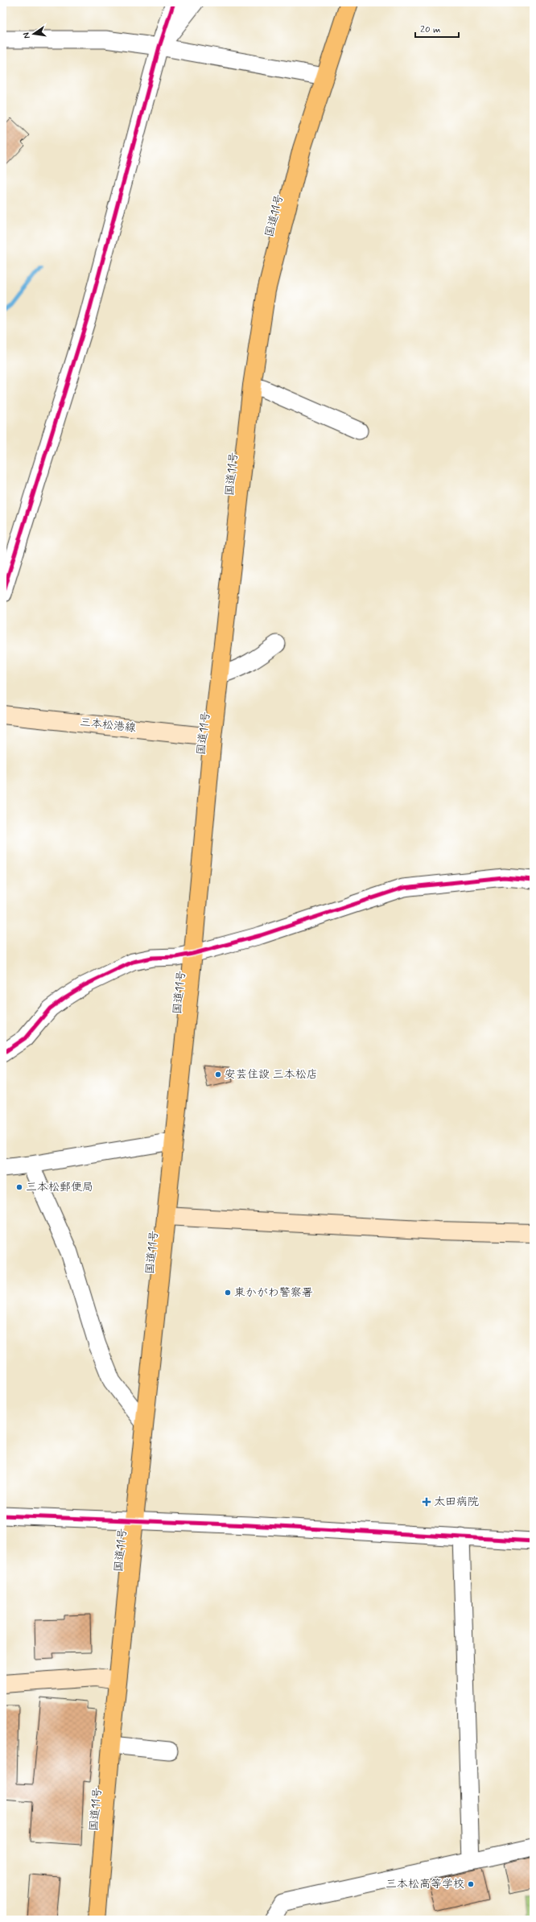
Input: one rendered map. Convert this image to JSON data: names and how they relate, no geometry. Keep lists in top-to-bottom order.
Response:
{
  "streets": {
    "highway": ["国道11号"],
    "street": ["三本松港線"]
  },
  "crossings": [
    ["国道11号", "三本松港線"]
  ],
  "places": {
    "other": [
      "安芸住設 三本松店",
      "三本松郵便局",
      "東かがわ警察署",
      "三本松高等学校"
    ],
    "health": ["太田病院"]
  },
  "scale_bar": "20 m",
  "north": "left"
}
